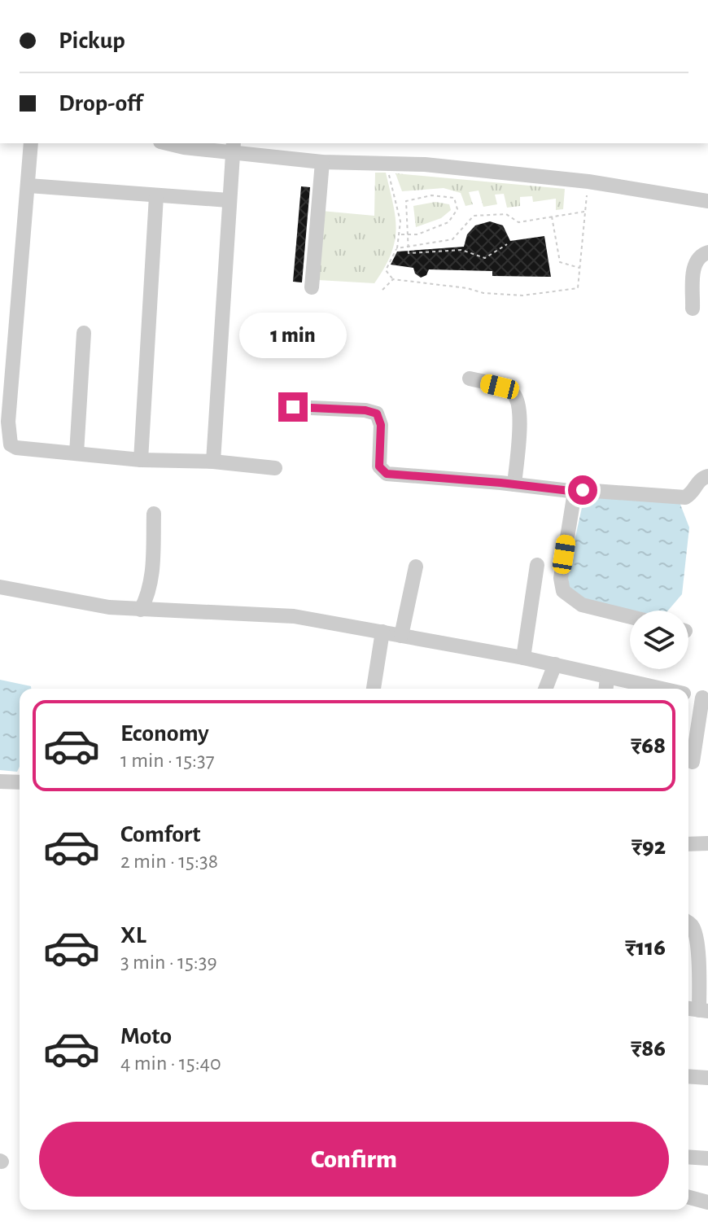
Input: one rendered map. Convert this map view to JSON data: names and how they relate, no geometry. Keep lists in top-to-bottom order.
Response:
{
  "page": {
    "banner": ["Pickup", "Drop-off"],
    "bubble": "1 min",
    "list": [
      {
        "name": "Economy",
        "note": "1 min · 15:37",
        "value": "₹68"
      },
      {
        "name": "Comfort",
        "note": "2 min · 15:38",
        "value": "₹92"
      },
      {
        "name": "XL",
        "note": "3 min · 15:39",
        "value": "₹116"
      },
      {
        "name": "Moto",
        "note": "4 min · 15:40",
        "value": "₹86"
      }
    ],
    "buttons": "Confirm"
  }
}
